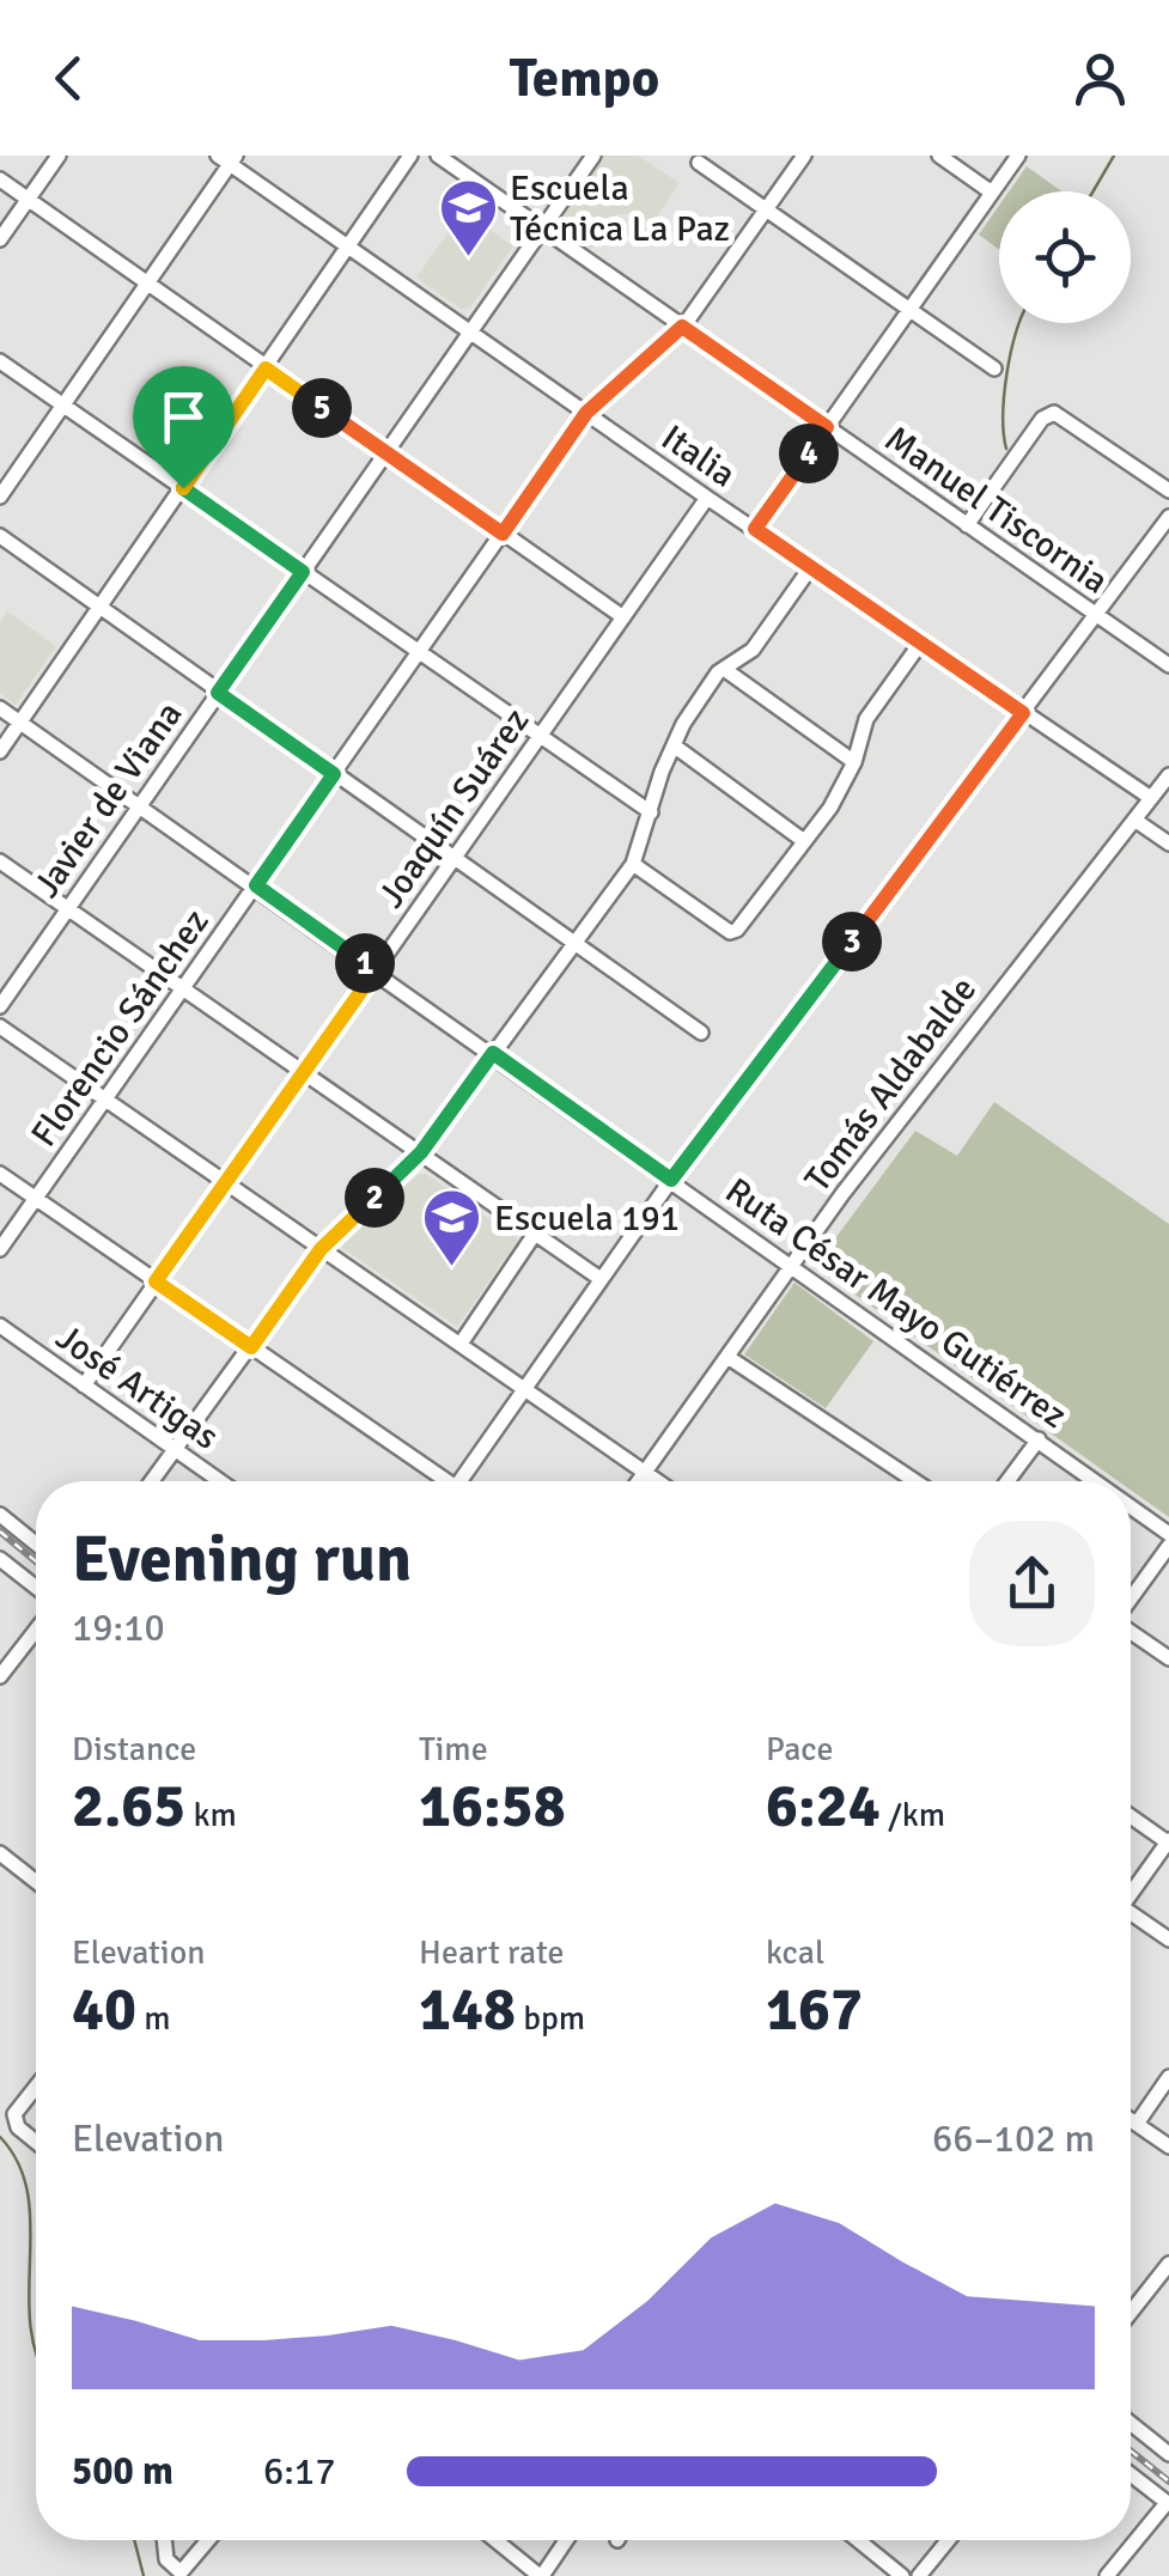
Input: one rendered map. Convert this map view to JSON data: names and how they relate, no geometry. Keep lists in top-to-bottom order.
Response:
{
  "streets": {
    "street": [
      "Italia",
      "Manuel Tiscornia",
      "Javier de Viana",
      "Joaquín Suárez",
      "Florencio Sánchez",
      "Tomás Aldabalde",
      "Ruta César Mayo Gutiérrez",
      "José Artigas"
    ]
  },
  "crossings": [
    ["Italia", "Javier de Viana"],
    ["Italia", "Joaquín Suárez"],
    ["Italia", "Florencio Sánchez"],
    ["Italia", "Tomás Aldabalde"],
    ["Manuel Tiscornia", "Javier de Viana"],
    ["Manuel Tiscornia", "Florencio Sánchez"],
    ["Javier de Viana", "Ruta César Mayo Gutiérrez"],
    ["Joaquín Suárez", "Ruta César Mayo Gutiérrez"],
    ["Joaquín Suárez", "José Artigas"],
    ["Florencio Sánchez", "Ruta César Mayo Gutiérrez"],
    ["Tomás Aldabalde", "Ruta César Mayo Gutiérrez"]
  ],
  "places": {
    "school or university": ["Escuela Técnica La Paz", "Escuela 191"]
  },
  "page": {
    "header": "Tempo",
    "pins": [
      "5",
      "4",
      "3",
      "1",
      "2"
    ],
    "heading": ["Evening run", "19:10"],
    "stats": [
      ["Distance", "2.65 km"],
      ["Time", "16:58"],
      ["Pace", "6:24 /km"],
      ["Elevation", "40 m"],
      ["Heart rate", "148 bpm"],
      ["kcal", "167"]
    ],
    "chart": ["Elevation", "66–102 m"],
    "list": [
      {
        "name": "500 m",
        "note": "6:17"
      }
    ]
  }
}
